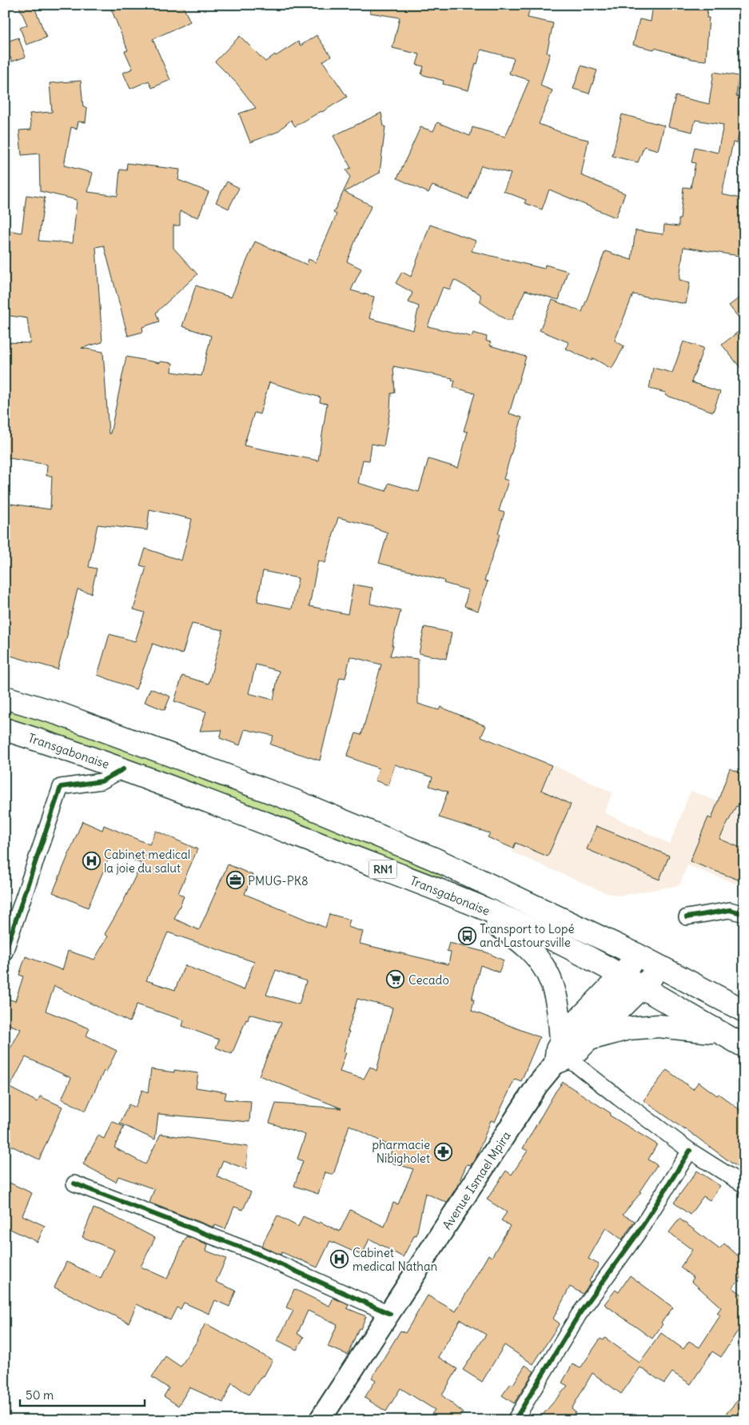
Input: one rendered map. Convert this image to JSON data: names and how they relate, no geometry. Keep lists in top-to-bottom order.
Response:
{
  "streets": {
    "highway": ["Transgabonaise", "RN1"],
    "main road": ["Avenue Ismael Mpira"]
  },
  "places": {
    "hospital": ["Cabinet medical la joie du salut", "Cabinet medical Nathan"],
    "office": ["PMUG-PK8"],
    "bus stop": ["Transport to Lopé and Lastoursville"],
    "supermarket": ["Cecado"],
    "pharmacy": ["pharmacie Nibigholet"]
  },
  "scale_bar": "50 m"
}
